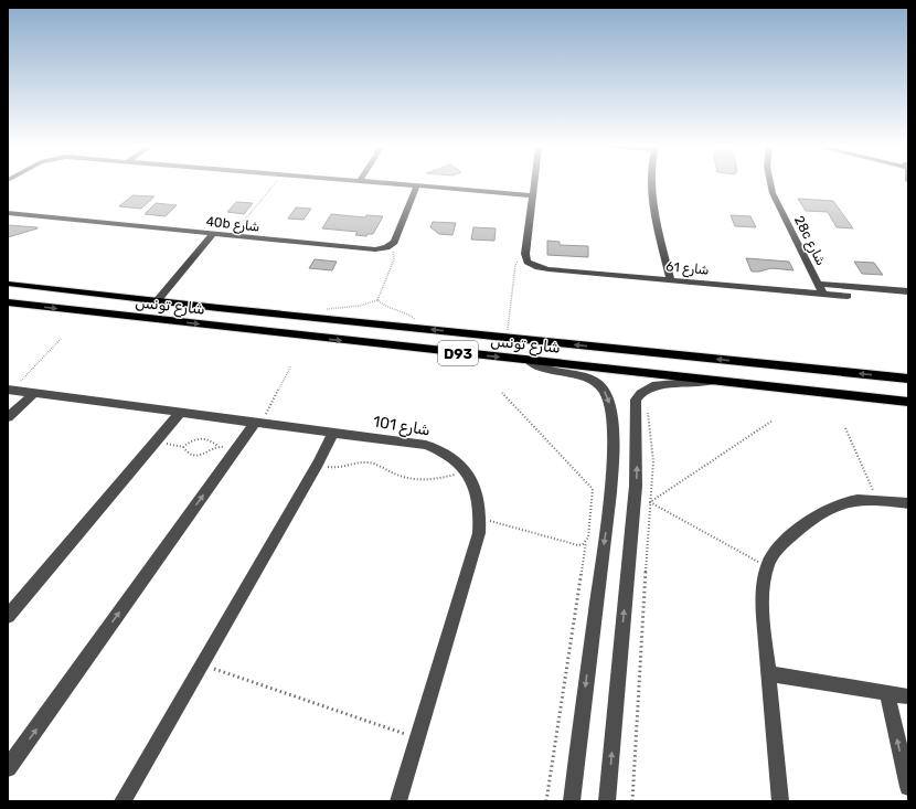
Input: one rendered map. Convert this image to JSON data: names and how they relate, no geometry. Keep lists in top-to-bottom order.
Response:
{
  "streets": {
    "main road": ["شارع تونس", "D93"],
    "street": [
      "40b شارع",
      "28c شارع",
      "شارع 61",
      "شارع 101"
    ]
  },
  "crossings": [
    ["28c شارع", "شارع 61"]
  ]
}
